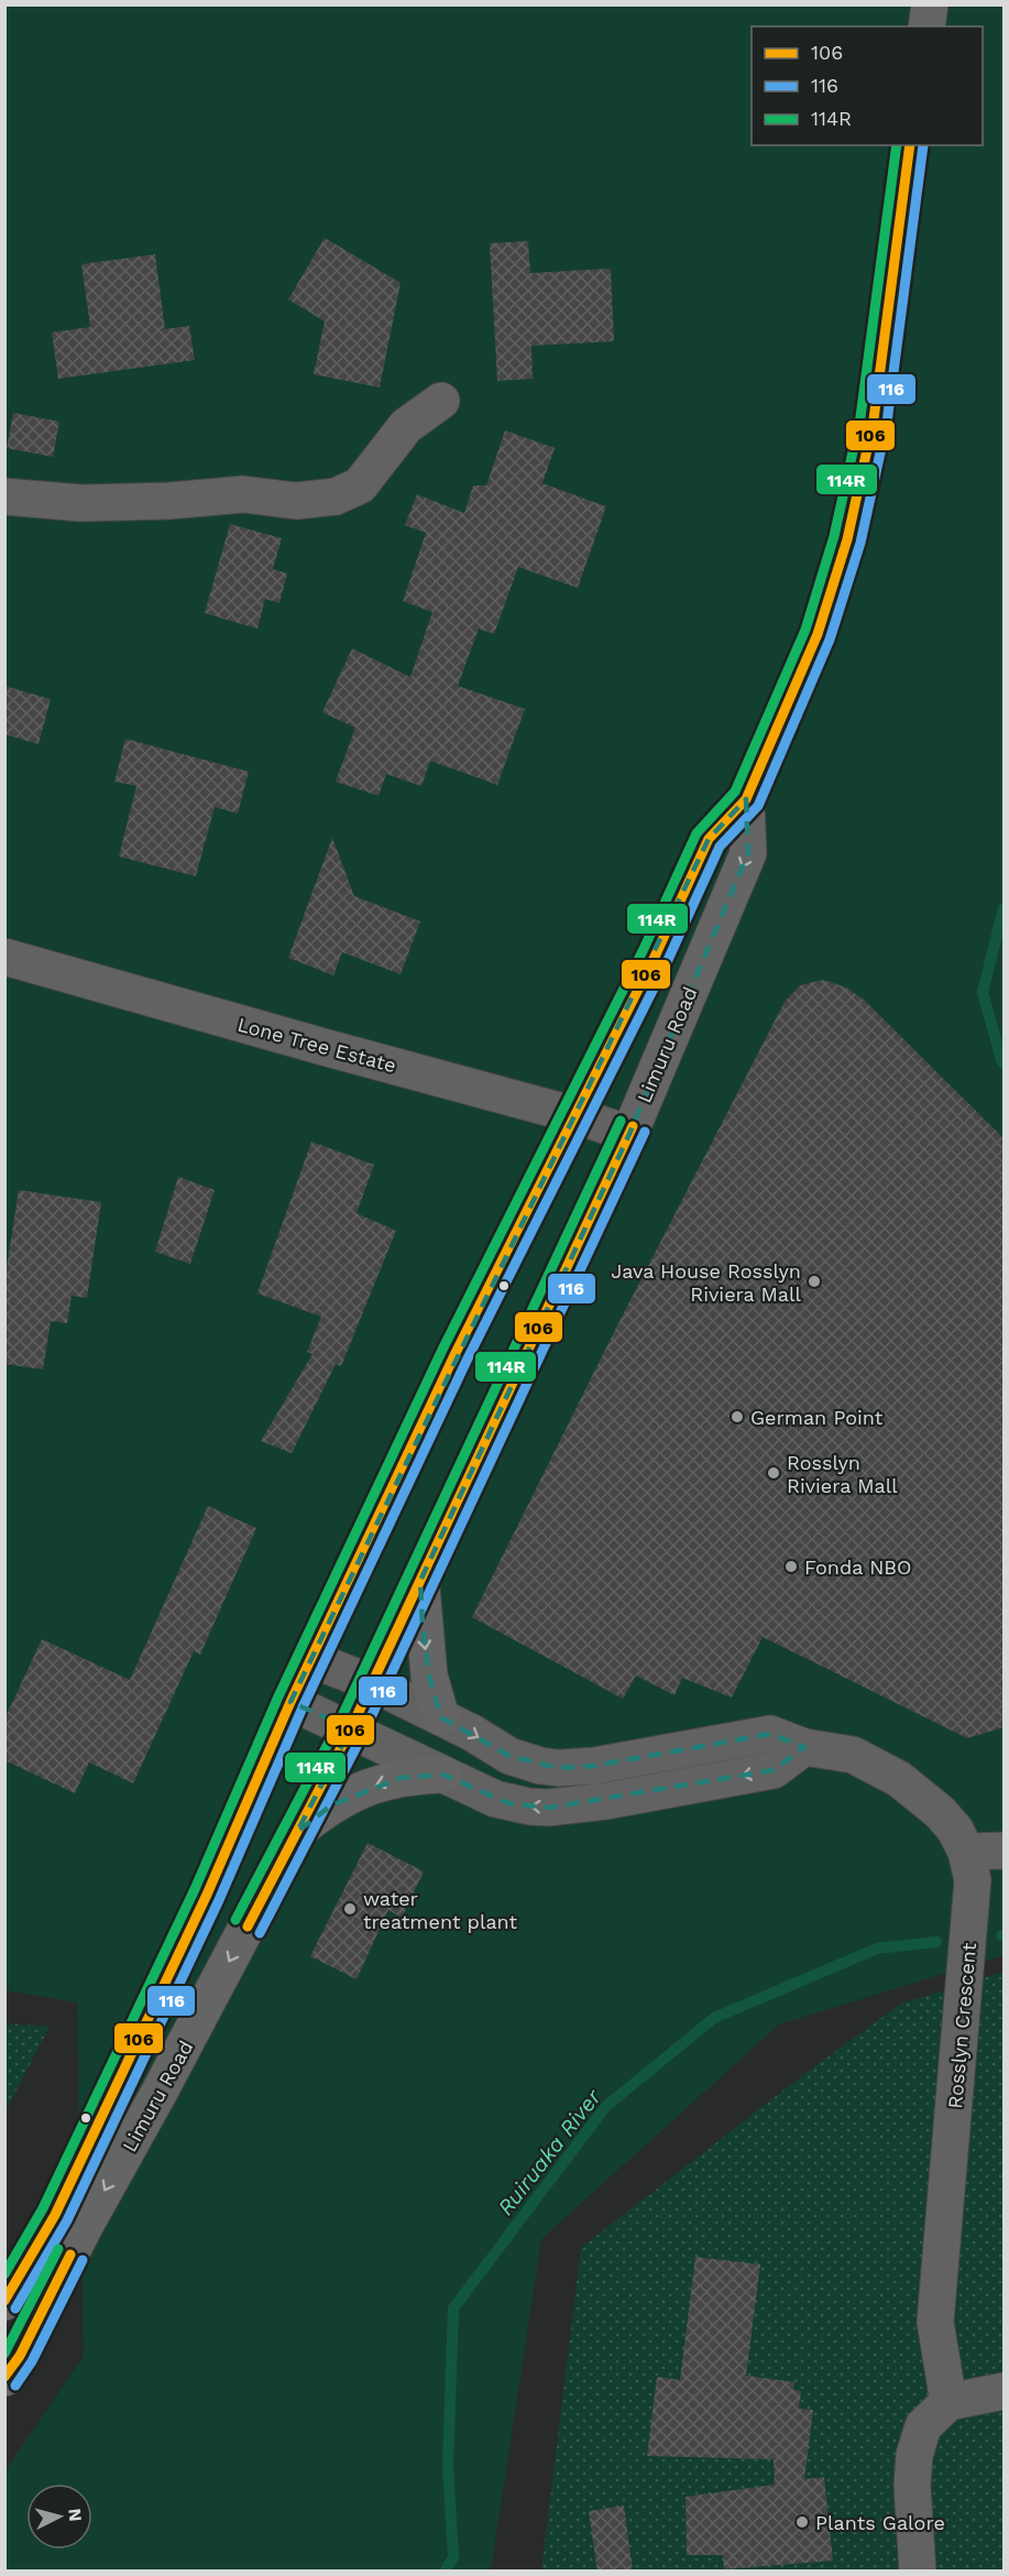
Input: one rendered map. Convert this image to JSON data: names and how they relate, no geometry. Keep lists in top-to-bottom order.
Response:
{
  "streets": {
    "main road": ["Limuru Road"],
    "street": ["Lone Tree Estate", "Rosslyn Crescent"]
  },
  "crossings": [
    ["Lone Tree Estate", "Limuru Road"],
    ["Limuru Road", "Rosslyn Crescent"]
  ],
  "water": ["Ruiruaka River"],
  "places": [
    "Java House Rosslyn Riviera Mall",
    "German Point",
    "Rosslyn Riviera Mall",
    "Fonda NBO",
    "water treatment plant",
    "Plants Galore"
  ],
  "lines": ["transit line 106", "transit line 116", "transit line 114R"],
  "legend": ["106", "116", "114R"],
  "north": "right"
}
